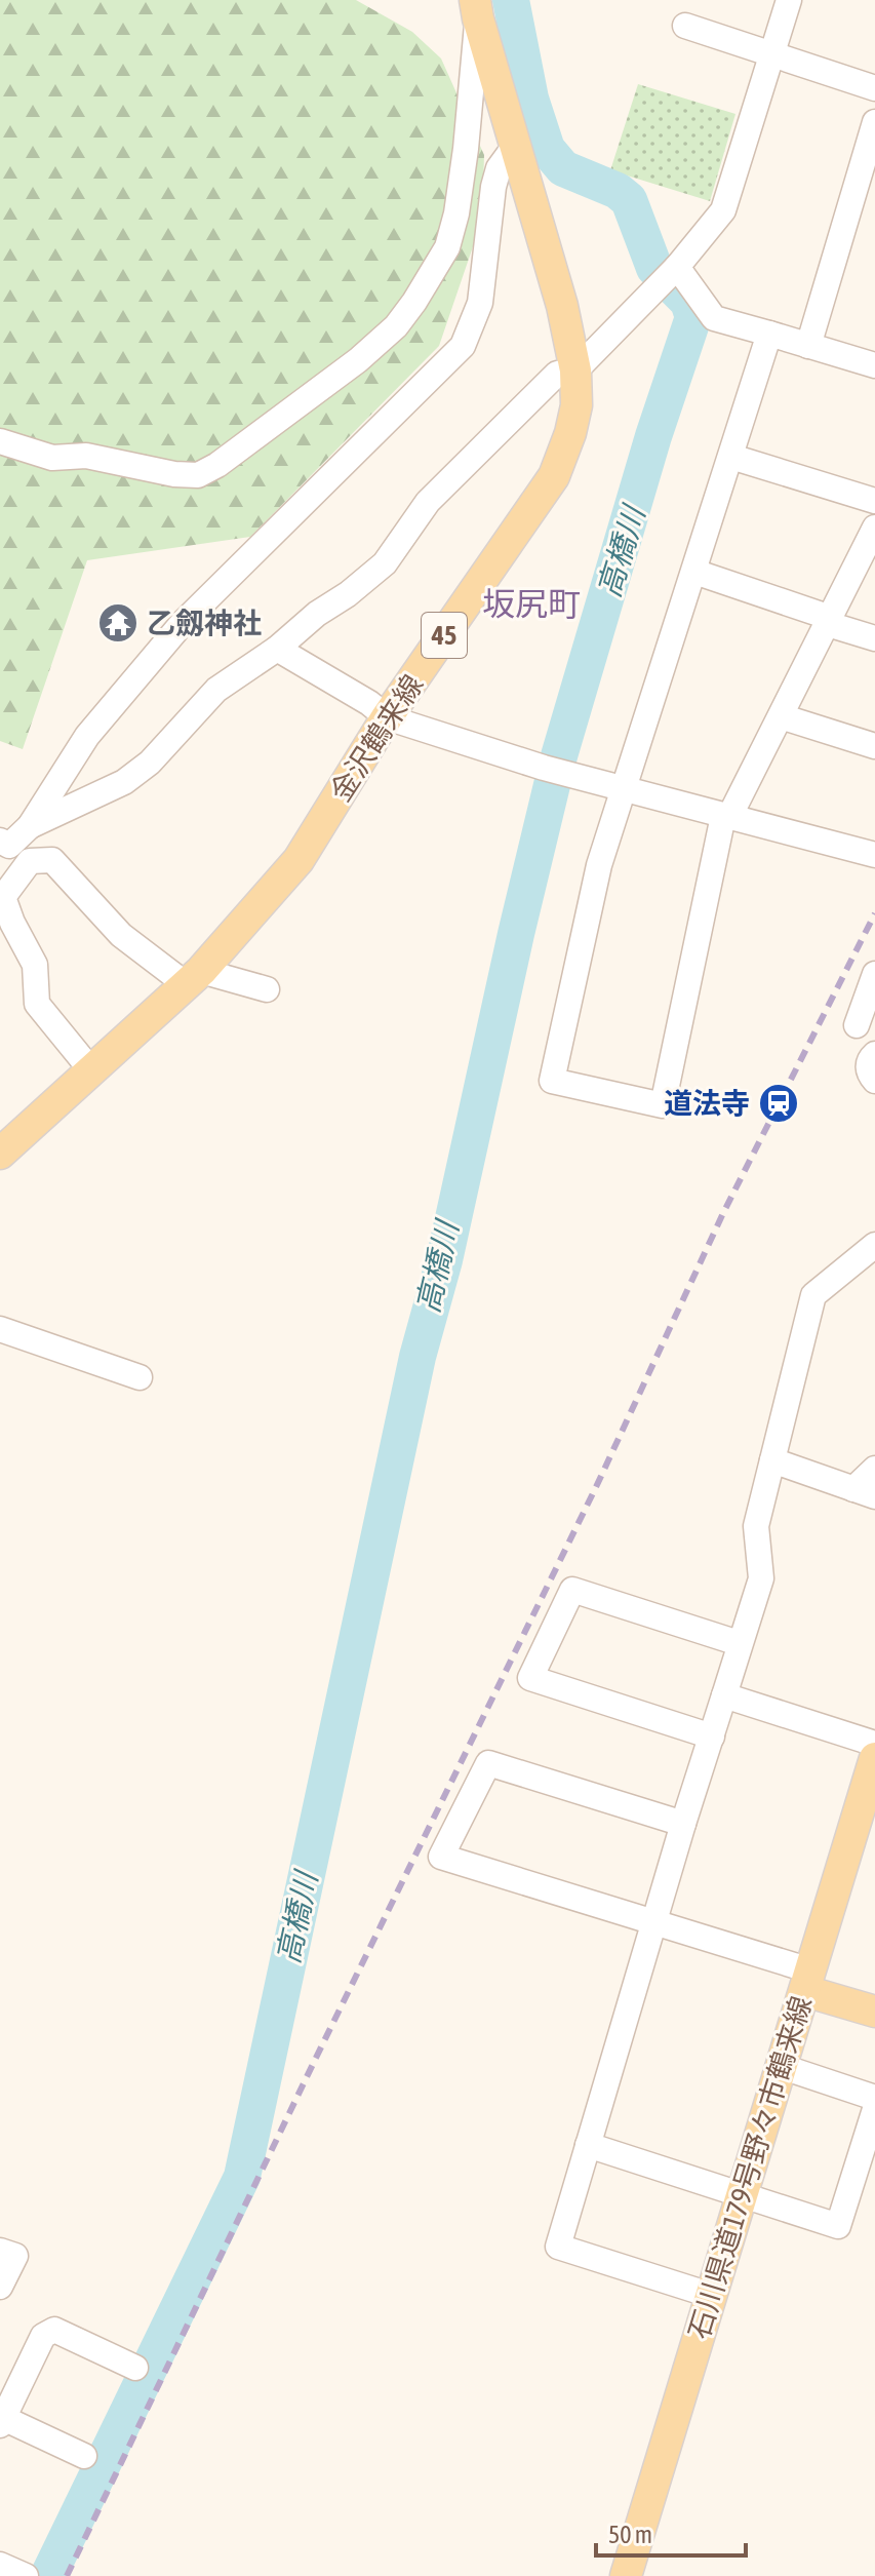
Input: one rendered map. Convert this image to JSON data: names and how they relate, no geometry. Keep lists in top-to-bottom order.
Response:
{
  "streets": {
    "main road": ["45", "金沢鶴来線", "石川県道179号野々市鶴来線"]
  },
  "districts": ["坂尻町"],
  "water": ["高橋川"],
  "places": {
    "temple": ["乙劔神社"],
    "station": ["道法寺"]
  },
  "scale_bar": "50 m"
}
